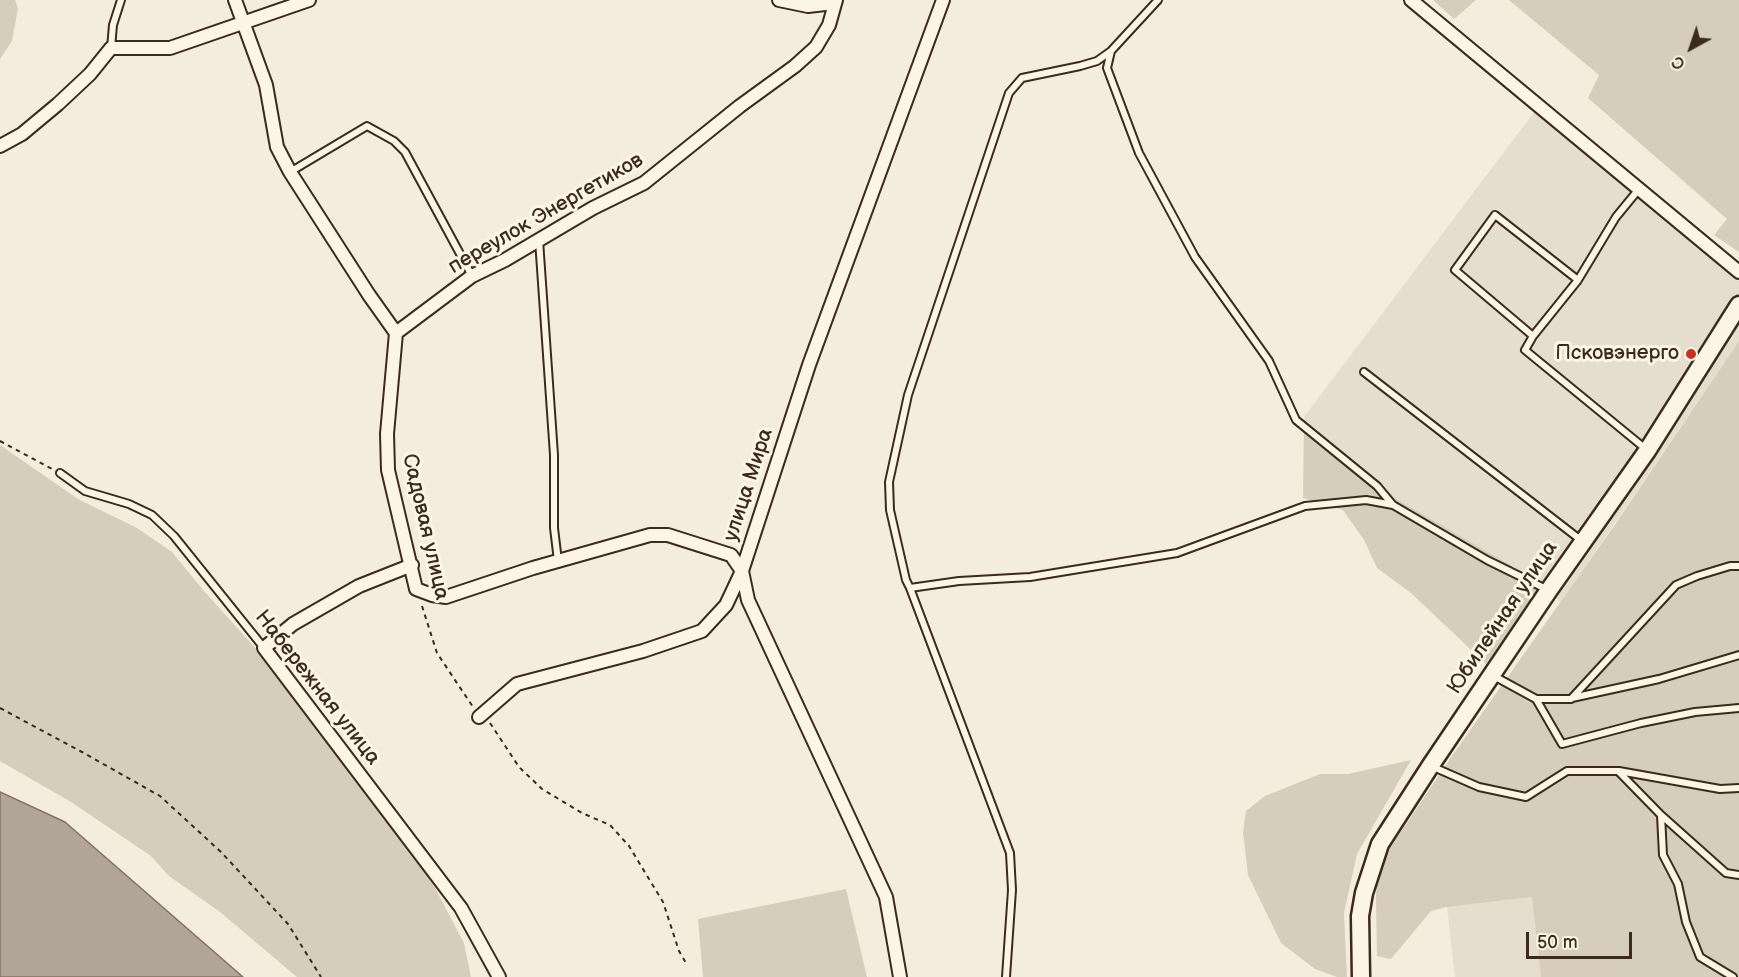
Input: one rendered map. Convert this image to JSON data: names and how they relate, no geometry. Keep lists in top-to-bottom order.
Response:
{
  "streets": {
    "street": [
      "переулок Энергетиков",
      "улица Мира",
      "Садовая улица",
      "Юбилейная улица",
      "Набережная улица"
    ]
  },
  "crossings": [
    ["переулок Энергетиков", "Садовая улица"]
  ],
  "places": ["Псковэнерго"],
  "scale_bar": "50 m",
  "north": "bottom left"
}
